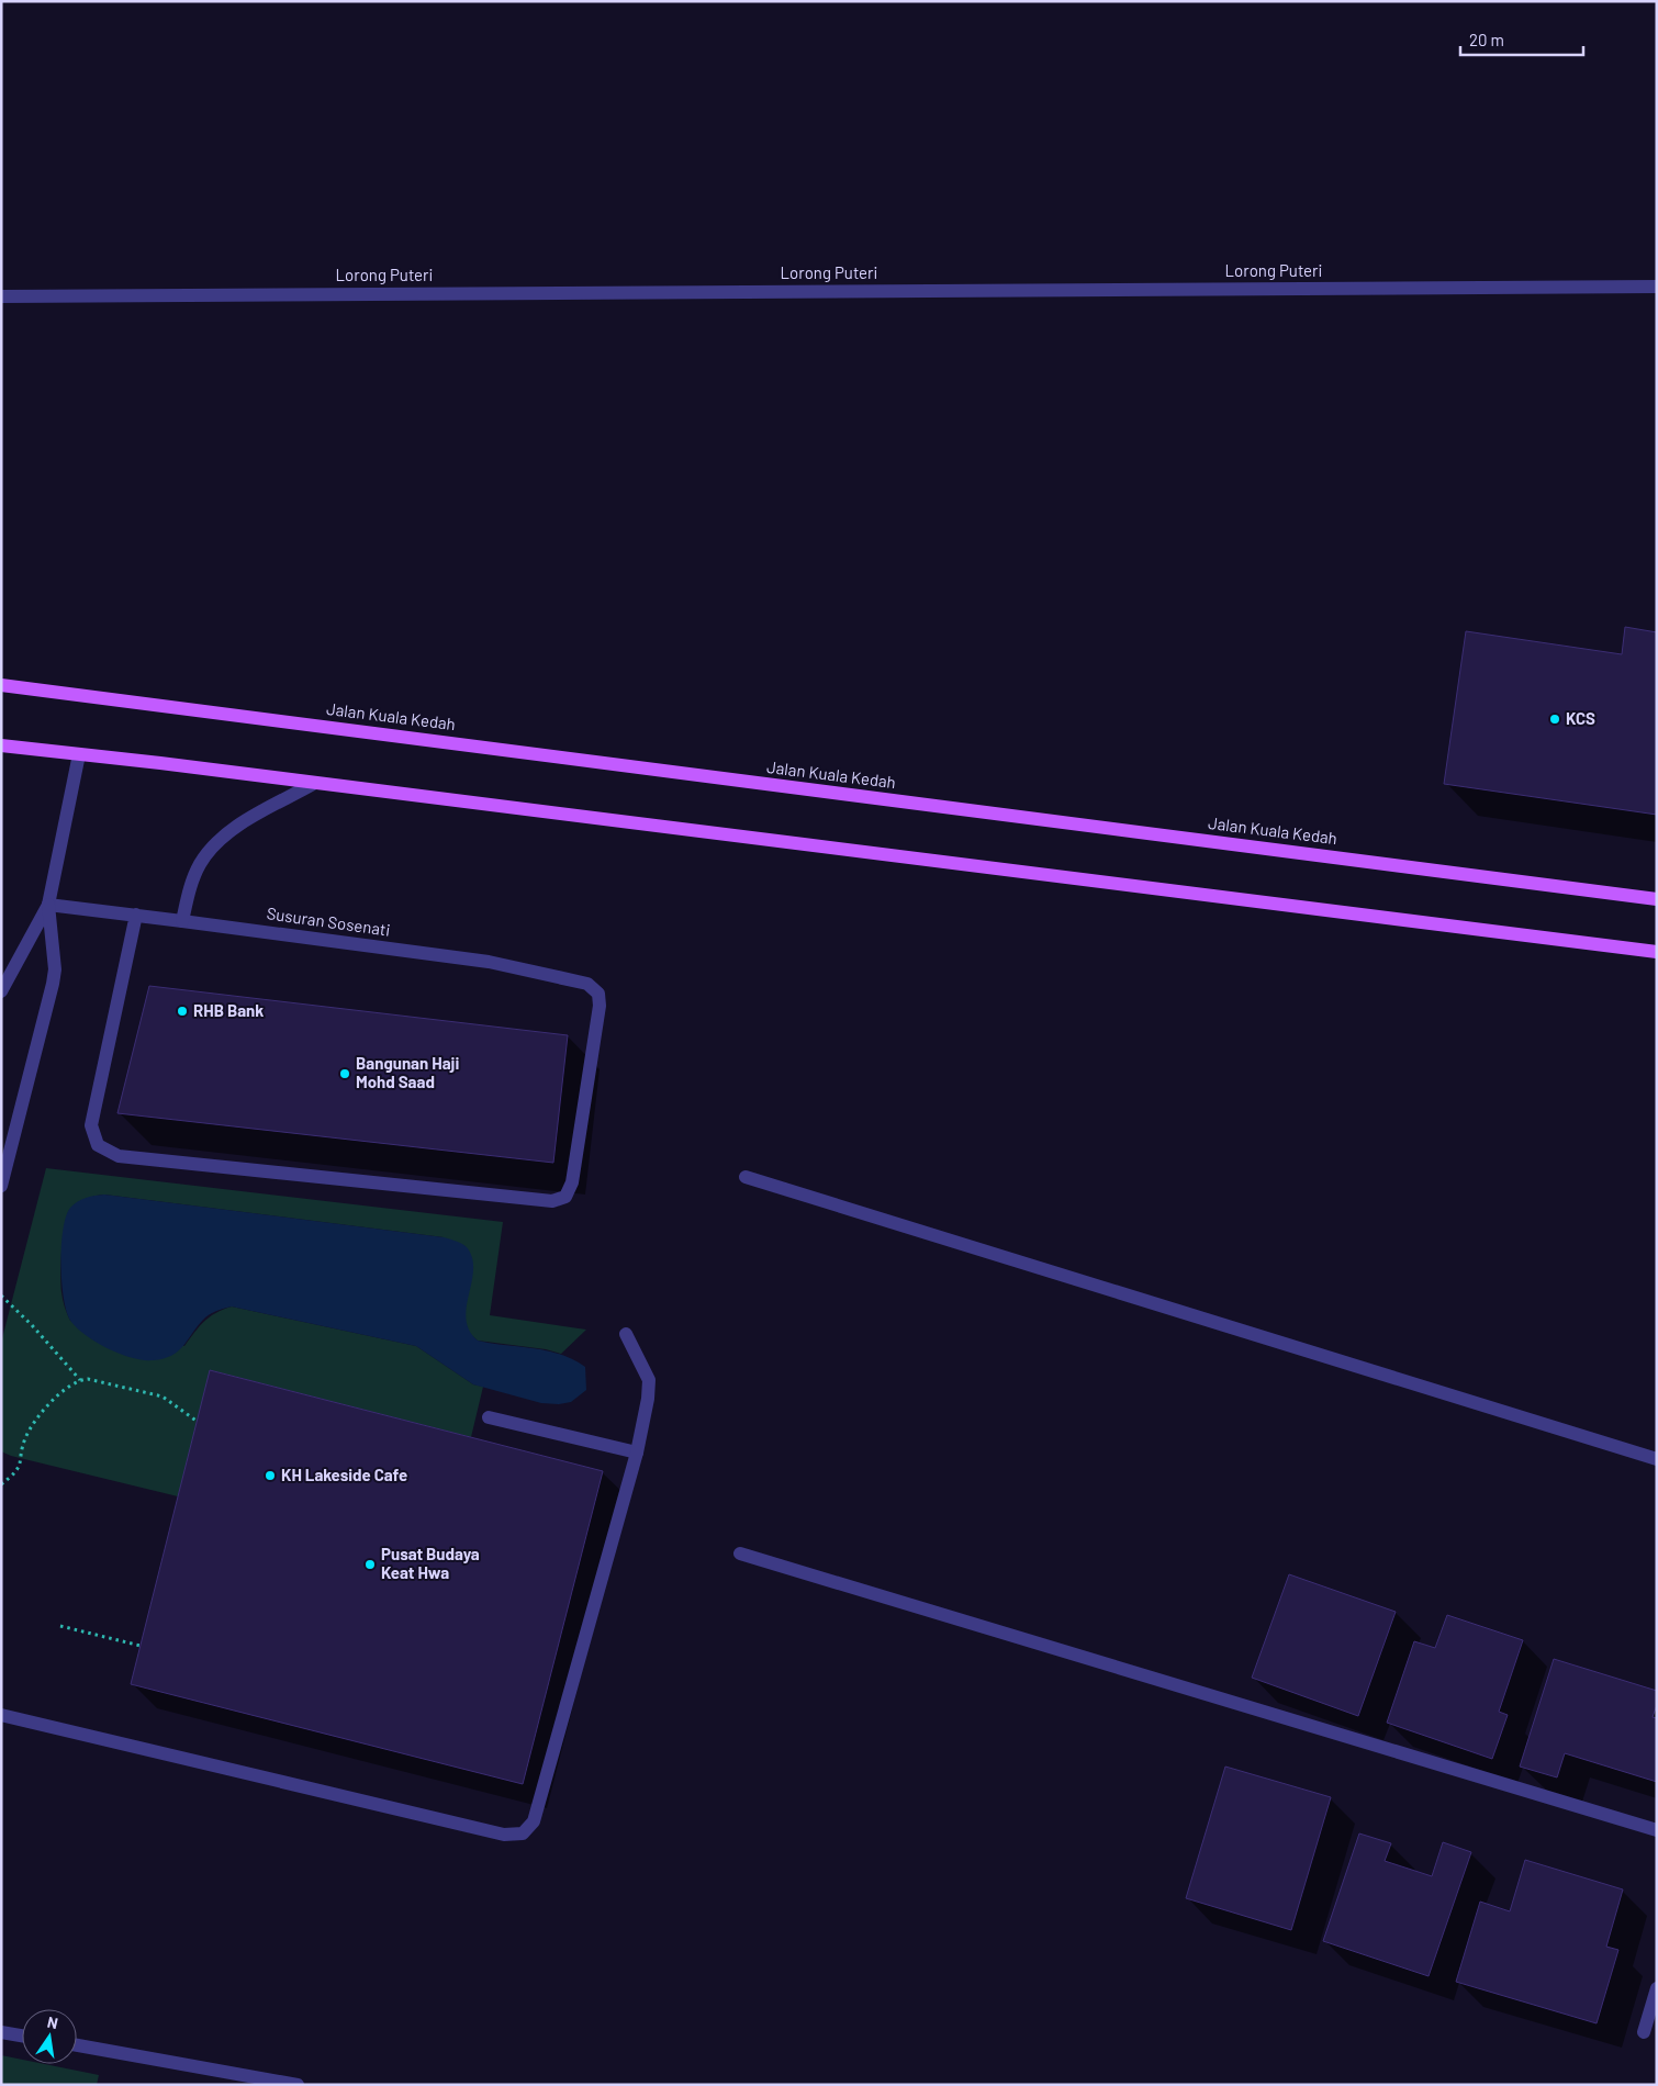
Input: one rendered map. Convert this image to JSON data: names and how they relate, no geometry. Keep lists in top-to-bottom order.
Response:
{
  "streets": {
    "main road": ["Jalan Kuala Kedah"],
    "street": ["Lorong Puteri", "Susuran Sosenati"]
  },
  "places": [
    "KCS",
    "RHB Bank",
    "Bangunan Haji Mohd Saad",
    "KH Lakeside Cafe",
    "Pusat Budaya Keat Hwa"
  ],
  "scale_bar": "20 m",
  "north": "top"
}
